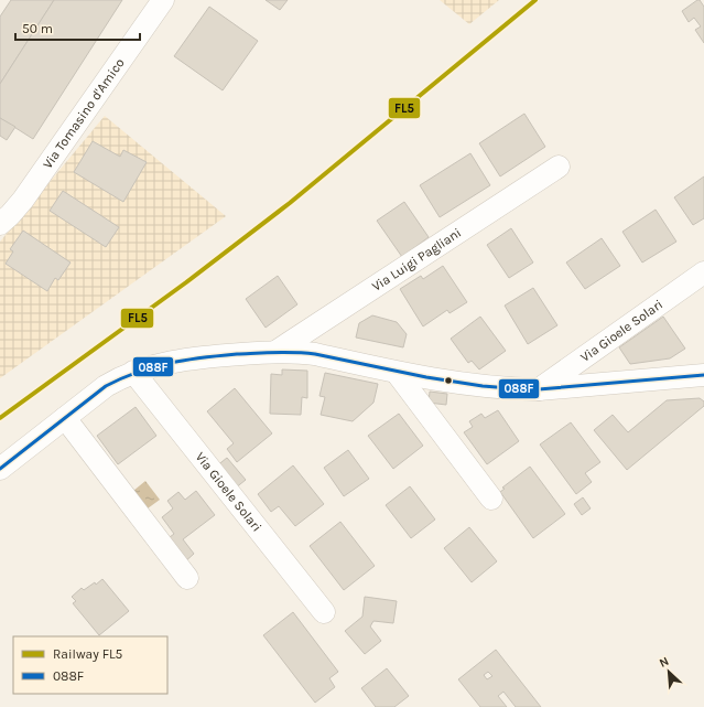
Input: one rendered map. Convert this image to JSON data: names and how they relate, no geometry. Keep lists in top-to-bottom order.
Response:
{
  "streets": {
    "street": ["Via Tomasino d'Amico", "Via Luigi Pagliani", "Via Gioele Solari"]
  },
  "crossings": [
    ["Via Luigi Pagliani", "Via Gioele Solari"]
  ],
  "lines": ["rail line FL5", "transit line 088F"],
  "legend": ["Railway FL5", "088F"],
  "scale_bar": "50 m",
  "north": "top left"
}
